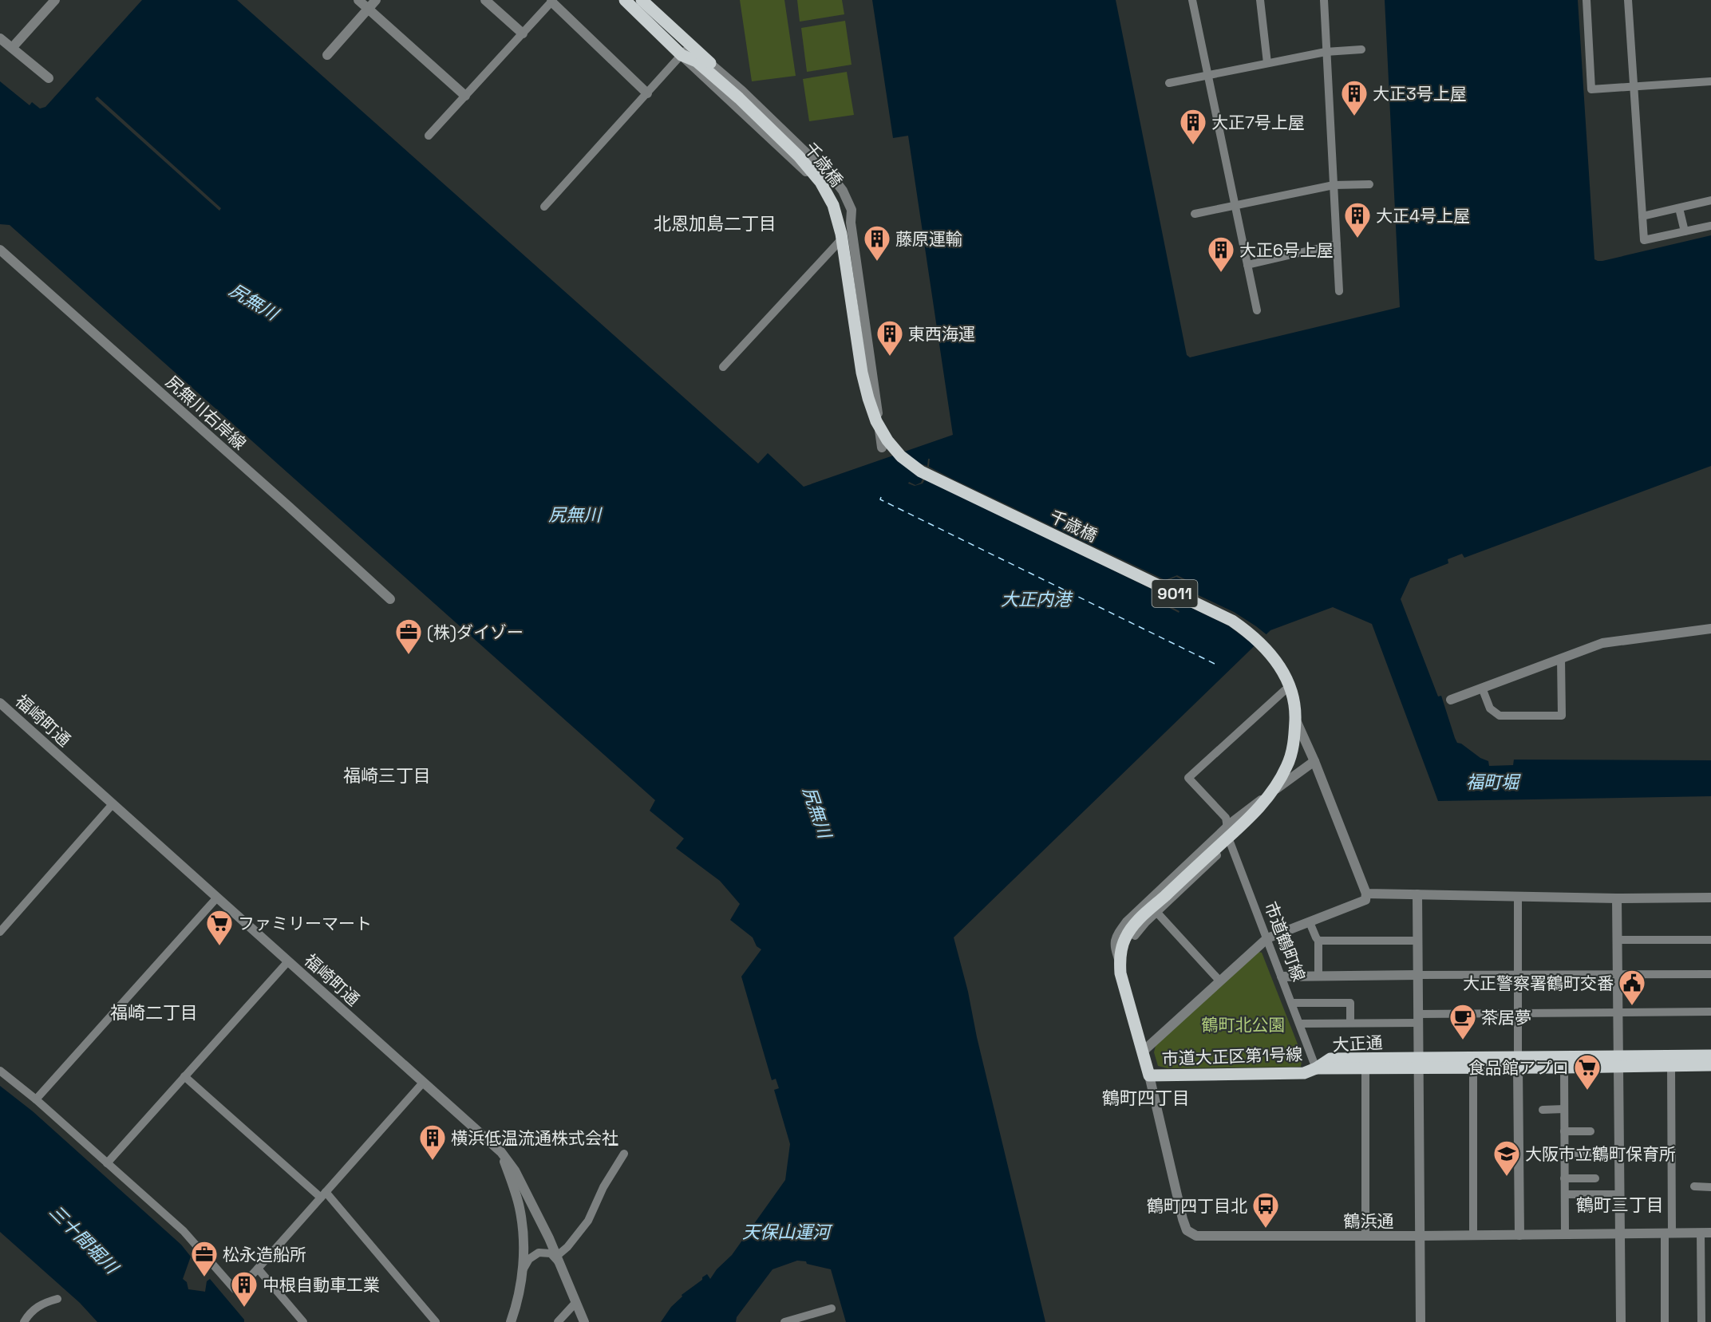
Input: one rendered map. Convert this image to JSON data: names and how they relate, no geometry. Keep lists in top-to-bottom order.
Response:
{
  "streets": {
    "main road": [
      "千歳橋",
      "9011",
      "大正通",
      "市道大正区第1号線"
    ],
    "street": [
      "尻無川右岸線",
      "福崎町通",
      "市道鶴町線",
      "鶴浜通"
    ]
  },
  "crossings": [
    ["市道鶴町線", "大正通"],
    ["市道鶴町線", "市道大正区第1号線"],
    ["大正通", "市道大正区第1号線"],
    ["市道大正区第1号線", "鶴浜通"]
  ],
  "districts": [
    "北恩加島二丁目",
    "福崎三丁目",
    "福崎二丁目",
    "鶴町四丁目",
    "鶴町三丁目"
  ],
  "water": [
    "尻無川",
    "大正内港",
    "福町堀",
    "天保山運河",
    "三十間堀川"
  ],
  "parks": ["鶴町北公園"],
  "places": {
    "building": [
      "大正3号上屋",
      "大正7号上屋",
      "大正4号上屋",
      "藤原運輸",
      "大正6号上屋",
      "東西海運",
      "横浜低温流通株式会社",
      "中根自動車工業"
    ],
    "office": ["(株)ダイゾー", "松永造船所"],
    "supermarket": ["ファミリーマート", "食品館アプロ"],
    "public building": ["大正警察署鶴町交番"],
    "cafe": ["茶居夢"],
    "school or university": ["大阪市立鶴町保育所"],
    "bus stop": ["鶴町四丁目北"]
  }
}
